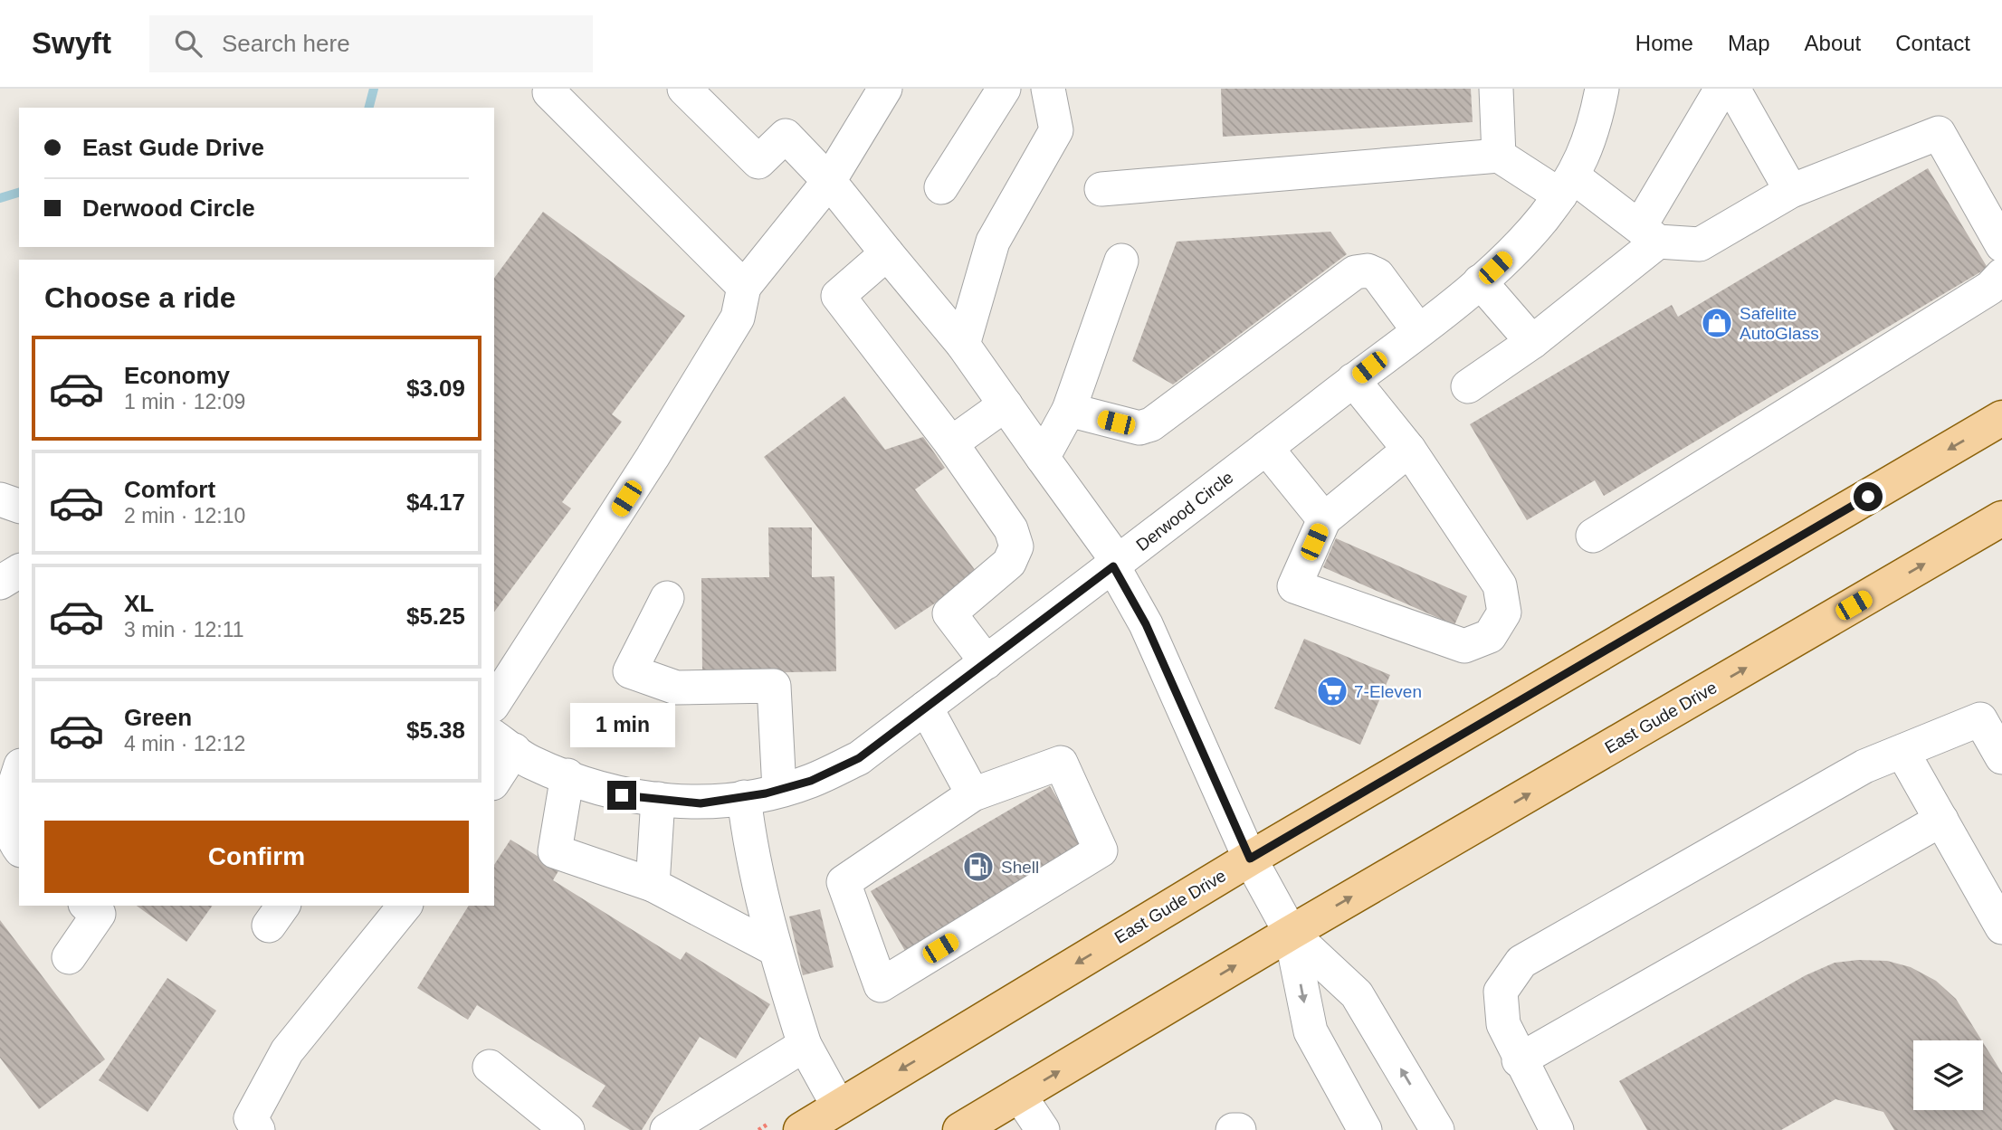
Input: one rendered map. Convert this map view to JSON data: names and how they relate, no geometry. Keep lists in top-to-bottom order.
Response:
{
  "streets": {
    "main road": ["East Gude Drive"],
    "street": ["Derwood Circle"]
  },
  "places": {
    "shop": ["Safelite AutoGlass"],
    "supermarket": ["7-Eleven"],
    "fuel station": ["Shell"]
  },
  "page": {
    "header": "Swyft",
    "search": "Search here",
    "nav": [
      "Home",
      "Map",
      "About",
      "Contact"
    ],
    "banner": ["East Gude Drive", "Derwood Circle"],
    "heading": "Choose a ride",
    "list": [
      {
        "name": "Economy",
        "note": "1 min · 12:09",
        "value": "$3.09"
      },
      {
        "name": "Comfort",
        "note": "2 min · 12:10",
        "value": "$4.17"
      },
      {
        "name": "XL",
        "note": "3 min · 12:11",
        "value": "$5.25"
      },
      {
        "name": "Green",
        "note": "4 min · 12:12",
        "value": "$5.38"
      }
    ],
    "bubble": "1 min",
    "buttons": "Confirm"
  }
}
